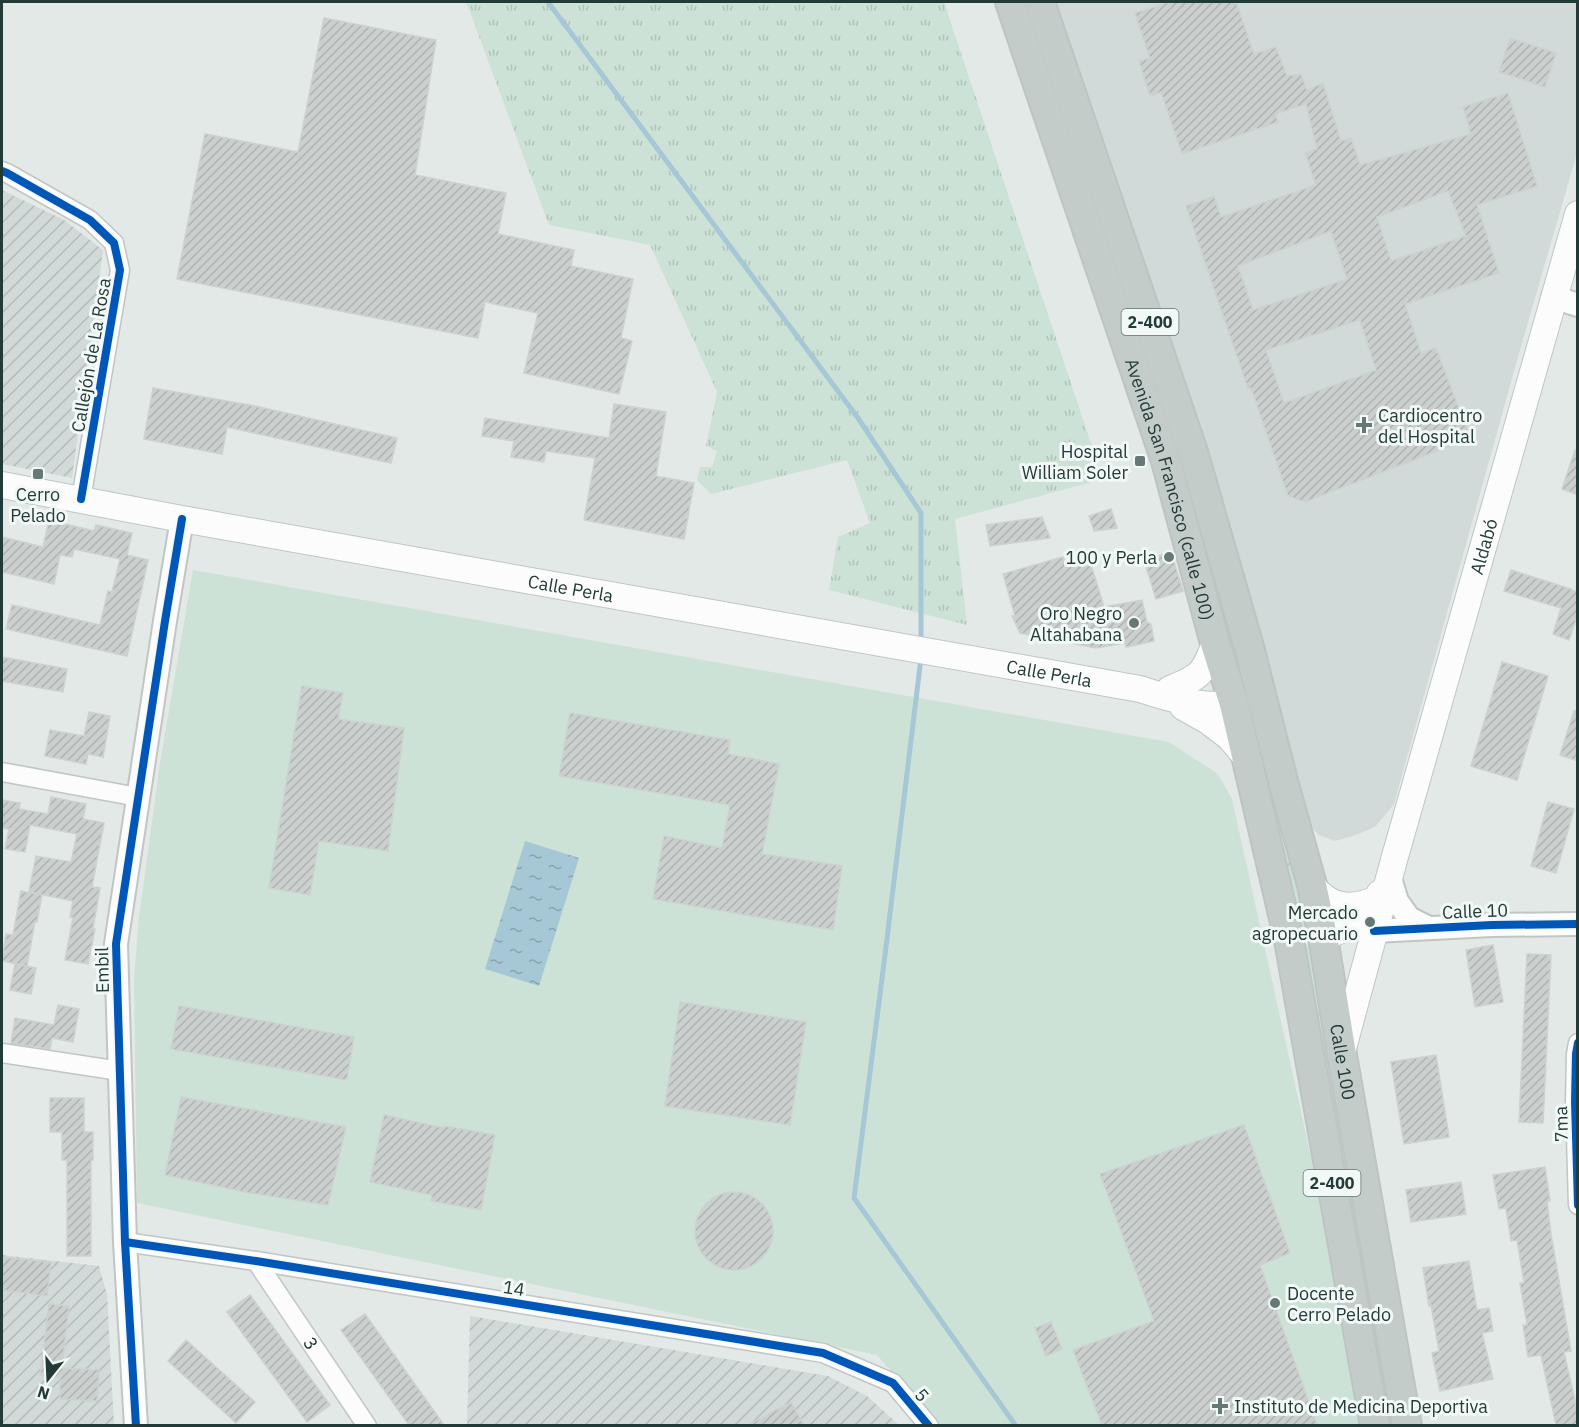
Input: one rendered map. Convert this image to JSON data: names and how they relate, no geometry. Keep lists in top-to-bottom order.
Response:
{
  "streets": {
    "highway": ["2-400", "Avenida San Francisco (calle 100)", "Calle 100"],
    "main road": ["Aldabó", "Calle Perla"],
    "street": [
      "Callejón de La Rosa",
      "Calle 10",
      "Embil",
      "7ma",
      "14",
      "3",
      "5"
    ]
  },
  "crossings": [
    ["Callejón de La Rosa", "Calle Perla"],
    ["Avenida San Francisco (calle 100)", "Calle Perla"],
    ["Avenida San Francisco (calle 100)", "Calle 100"],
    ["Aldabó", "Calle 10"],
    ["Aldabó", "Calle 100"],
    ["Calle Perla", "Embil"],
    ["Calle Perla", "Calle 100"],
    ["Embil", "14"],
    ["14", "3"],
    ["14", "5"]
  ],
  "places": {
    "health": ["Cardiocentro del Hospital", "Instituto de Medicina Deportiva"],
    "transit": ["Hospital William Soler", "Cerro Pelado"],
    "other": [
      "100 y Perla",
      "Oro Negro Altahabana",
      "Mercado agropecuario",
      "Docente Cerro Pelado"
    ]
  },
  "north": "bottom"
}
